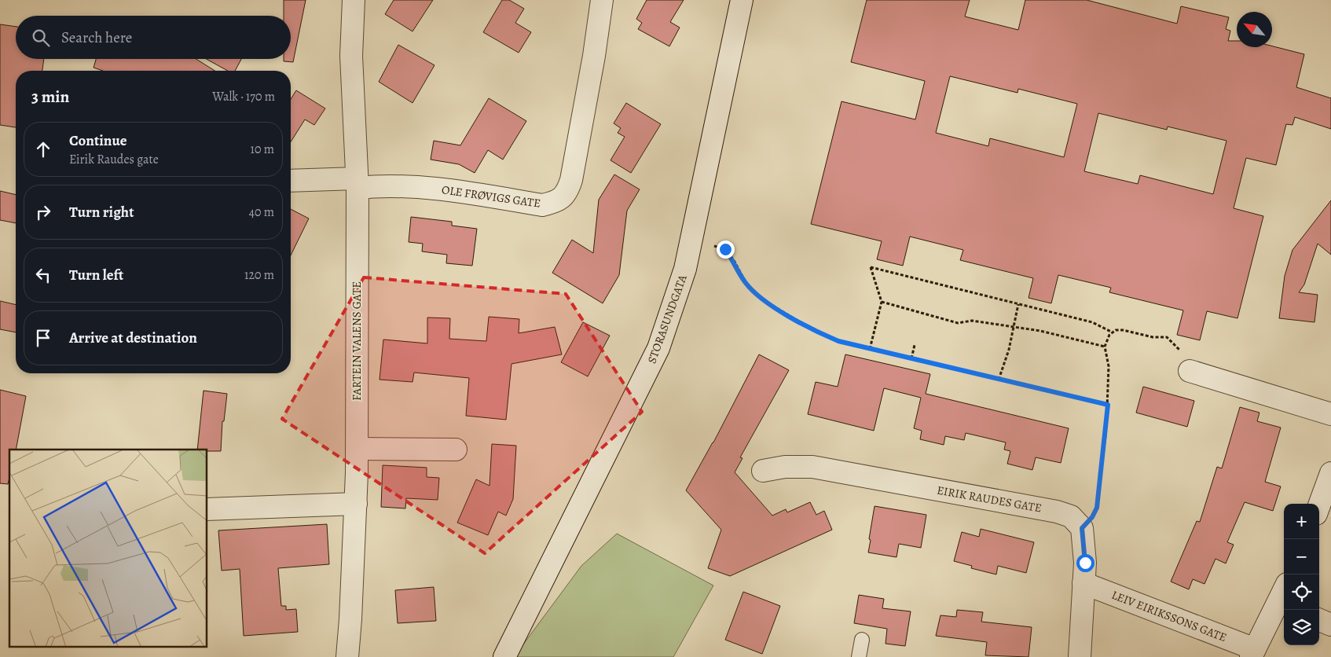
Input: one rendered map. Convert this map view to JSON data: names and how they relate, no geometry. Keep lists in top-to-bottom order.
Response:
{
  "streets": {
    "street": [
      "OLE FRØVIGS GATE",
      "STORASUNDGATA",
      "FARTEIN VALENS GATE",
      "EIRIK RAUDES GATE",
      "LEIV EIRIKSSONS GATE"
    ]
  },
  "crossings": [
    ["OLE FRØVIGS GATE", "FARTEIN VALENS GATE"]
  ],
  "north": "top left",
  "page": {
    "search": "Search here",
    "heading": ["3 min", "Walk · 170 m"],
    "list": [
      ["Continue", "Eirik Raudes gate", "10 m"],
      ["Turn right", "40 m"],
      ["Turn left", "120 m"],
      "Arrive at destination"
    ],
    "map_buttons": ["+", "−"]
  }
}
